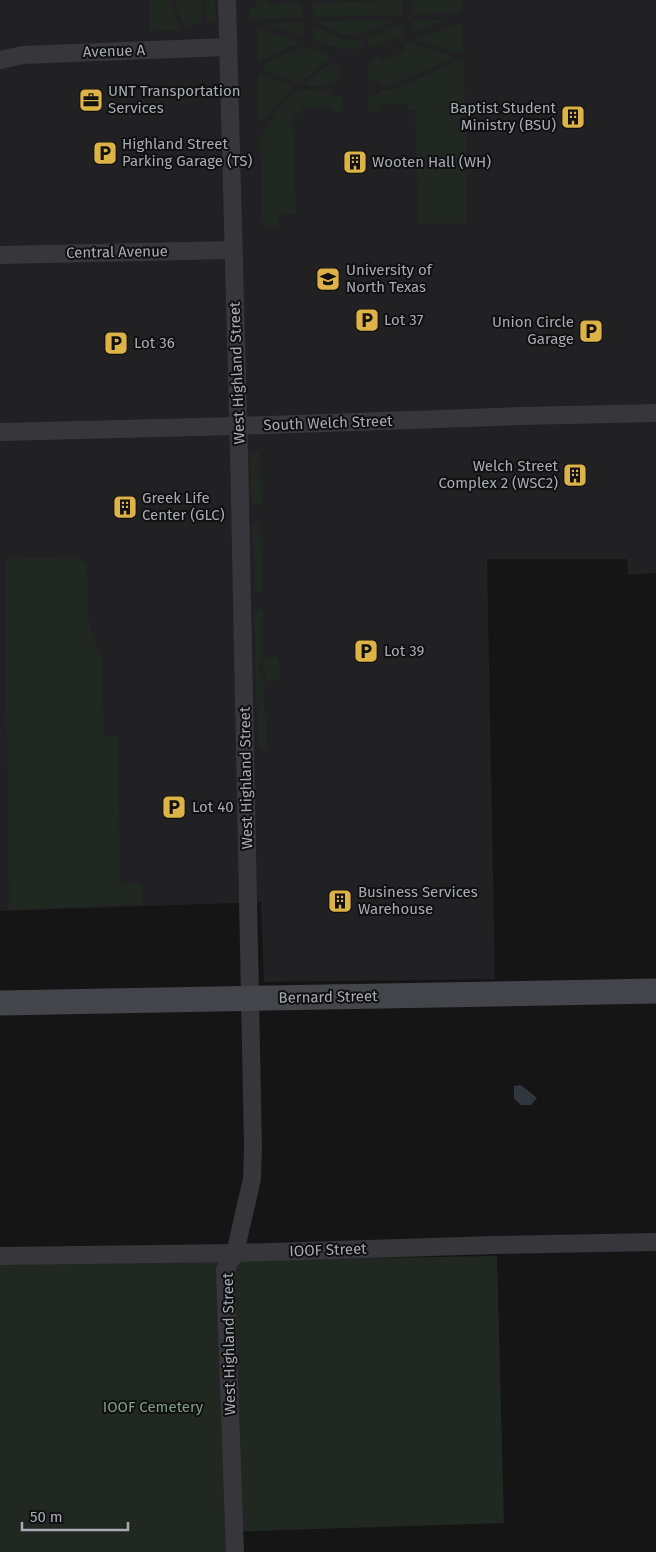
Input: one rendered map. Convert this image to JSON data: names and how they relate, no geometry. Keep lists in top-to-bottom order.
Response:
{
  "streets": {
    "street": [
      "Avenue A",
      "Central Avenue",
      "West Highland Street",
      "South Welch Street",
      "Bernard Street",
      "IOOF Street"
    ]
  },
  "crossings": [
    ["Avenue A", "West Highland Street"],
    ["Central Avenue", "West Highland Street"],
    ["West Highland Street", "South Welch Street"],
    ["West Highland Street", "Bernard Street"],
    ["West Highland Street", "IOOF Street"]
  ],
  "parks": ["IOOF Cemetery"],
  "places": {
    "office": ["UNT Transportation Services"],
    "building": [
      "Baptist Student Ministry (BSU)",
      "Wooten Hall (WH)",
      "Welch Street Complex 2 (WSC2)",
      "Greek Life Center (GLC)",
      "Business Services Warehouse"
    ],
    "parking": [
      "Highland Street Parking Garage (TS)",
      "Lot 37",
      "Union Circle Garage",
      "Lot 36",
      "Lot 39",
      "Lot 40"
    ],
    "school or university": ["University of North Texas"]
  },
  "scale_bar": "50 m"
}
